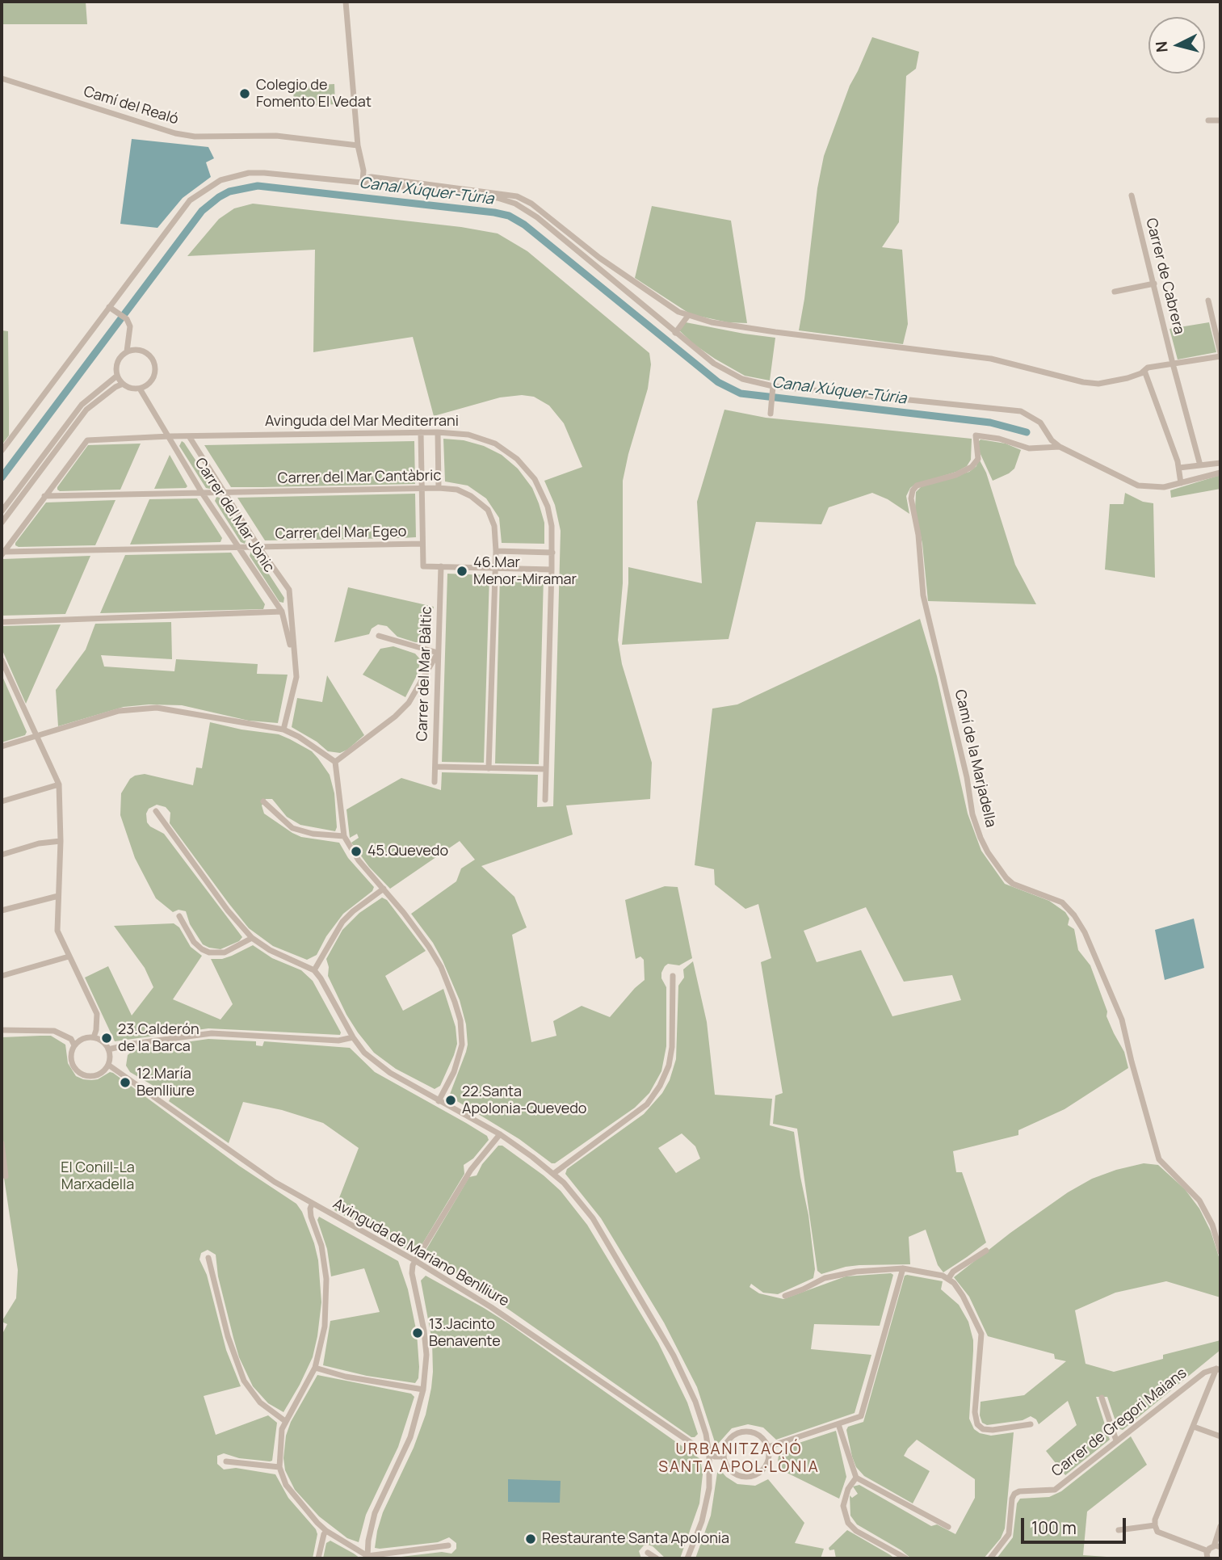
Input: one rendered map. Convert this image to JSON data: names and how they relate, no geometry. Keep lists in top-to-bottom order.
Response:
{
  "streets": {
    "street": [
      "Camí del Realó",
      "Carrer de Cabrera",
      "Avinguda del Mar Mediterrani",
      "Carrer del Mar Cantàbric",
      "Carrer del Mar Jònic",
      "Carrer del Mar Egeo",
      "Carrer del Mar Bàltic",
      "Camí de la Marjadella",
      "Avinguda de Mariano Benlliure",
      "Carrer de Gregori Maians"
    ]
  },
  "crossings": [
    ["Avinguda del Mar Mediterrani", "Carrer del Mar Cantàbric"],
    ["Avinguda del Mar Mediterrani", "Carrer del Mar Jònic"],
    ["Avinguda del Mar Mediterrani", "Carrer del Mar Egeo"],
    ["Carrer del Mar Cantàbric", "Carrer del Mar Jònic"],
    ["Carrer del Mar Jònic", "Carrer del Mar Egeo"]
  ],
  "districts": ["URBANITZACIÓ SANTA APOL·LÒNIA"],
  "water": ["Canal Xúquer-Túria"],
  "parks": ["El Conill-La Marxadella"],
  "places": [
    "Colegio de Fomento El Vedat",
    "46.Mar Menor-Miramar",
    "45.Quevedo",
    "23.Calderón de la Barca",
    "12.María Benlliure",
    "22.Santa Apolonia-Quevedo",
    "13.Jacinto Benavente",
    "Restaurante Santa Apolonia"
  ],
  "scale_bar": "100 m",
  "north": "left"
}
